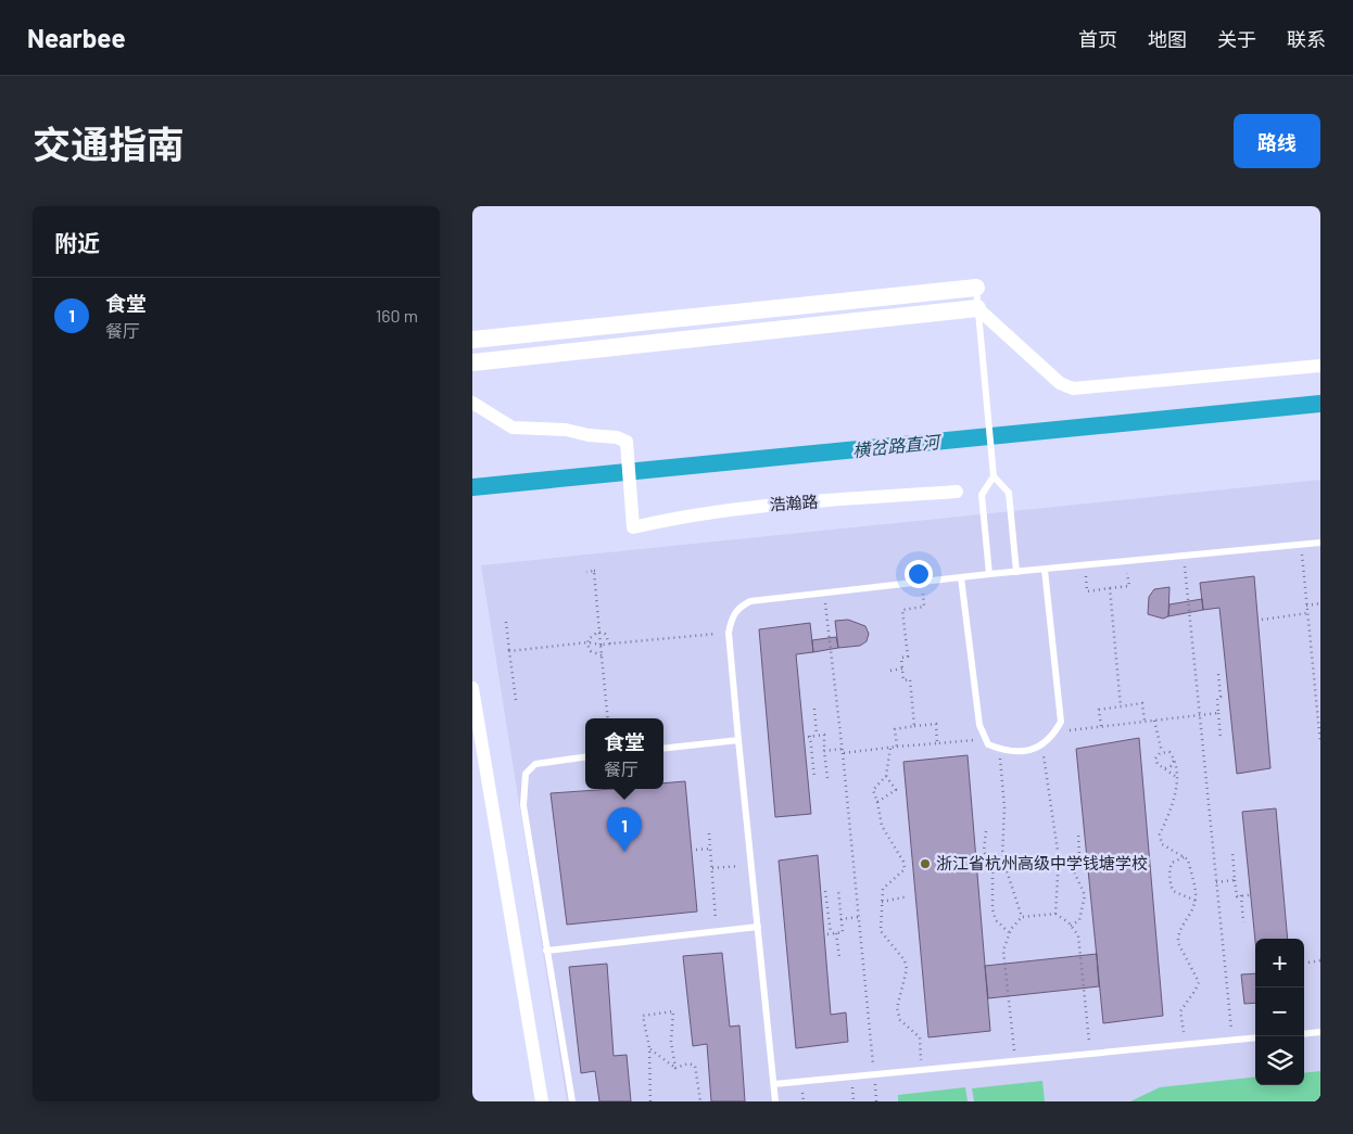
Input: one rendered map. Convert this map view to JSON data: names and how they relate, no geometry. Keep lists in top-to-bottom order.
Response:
{
  "streets": {
    "street": ["浩瀚路"]
  },
  "water": ["横岔路直河"],
  "places": ["浙江省杭州高级中学钱塘学校"],
  "page": {
    "header": "Nearbee",
    "nav": [
      "首页",
      "地图",
      "关于",
      "联系"
    ],
    "title": "交通指南",
    "buttons": "路线",
    "heading": "附近",
    "list": [
      {
        "mark": "1",
        "name": "食堂",
        "note": "餐厅",
        "value": "160 m"
      }
    ],
    "popup": ["食堂", "餐厅"],
    "pins": "1",
    "map_buttons": ["+", "−"]
  }
}
